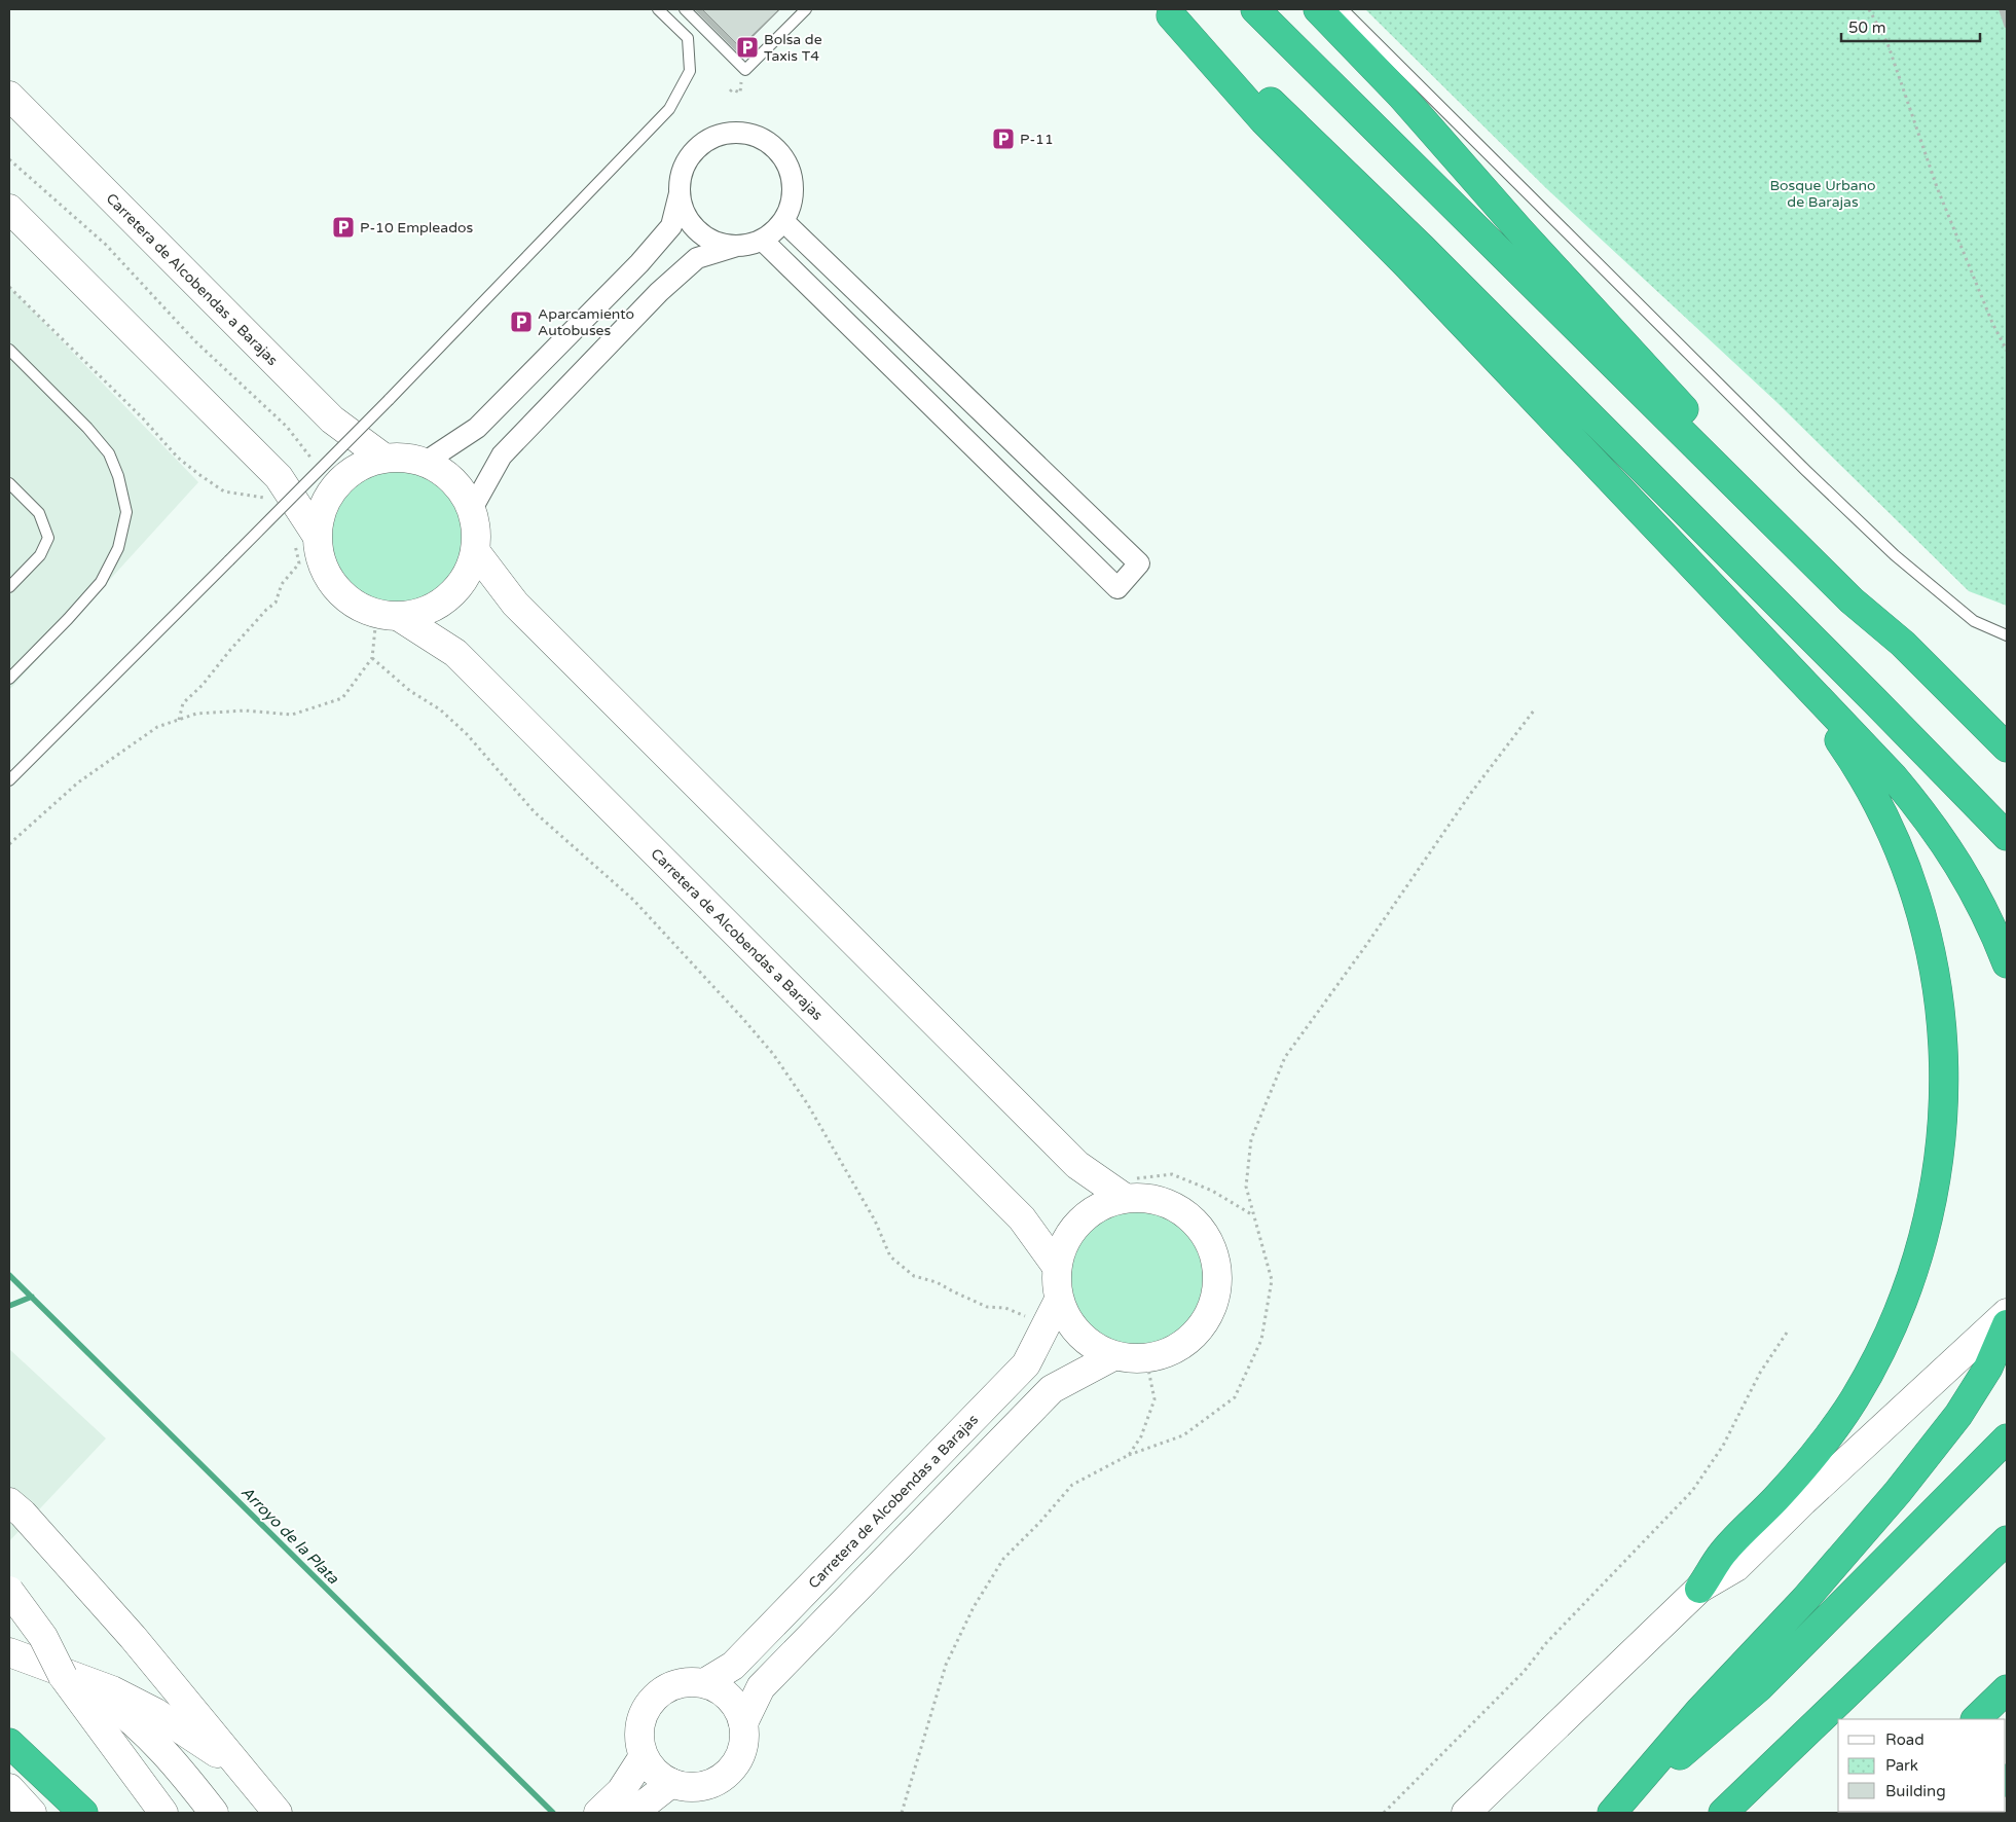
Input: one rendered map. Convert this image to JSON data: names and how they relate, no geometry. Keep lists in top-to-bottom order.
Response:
{
  "streets": {
    "street": ["Carretera de Alcobendas a Barajas"]
  },
  "water": ["Arroyo de la Plata"],
  "parks": ["Bosque Urbano de Barajas"],
  "places": {
    "parking": [
      "Bolsa de Taxis T4",
      "P-11",
      "P-10 Empleados",
      "Aparcamiento Autobuses"
    ]
  },
  "legend": ["Road", "Park", "Building"],
  "scale_bar": "50 m"
}
